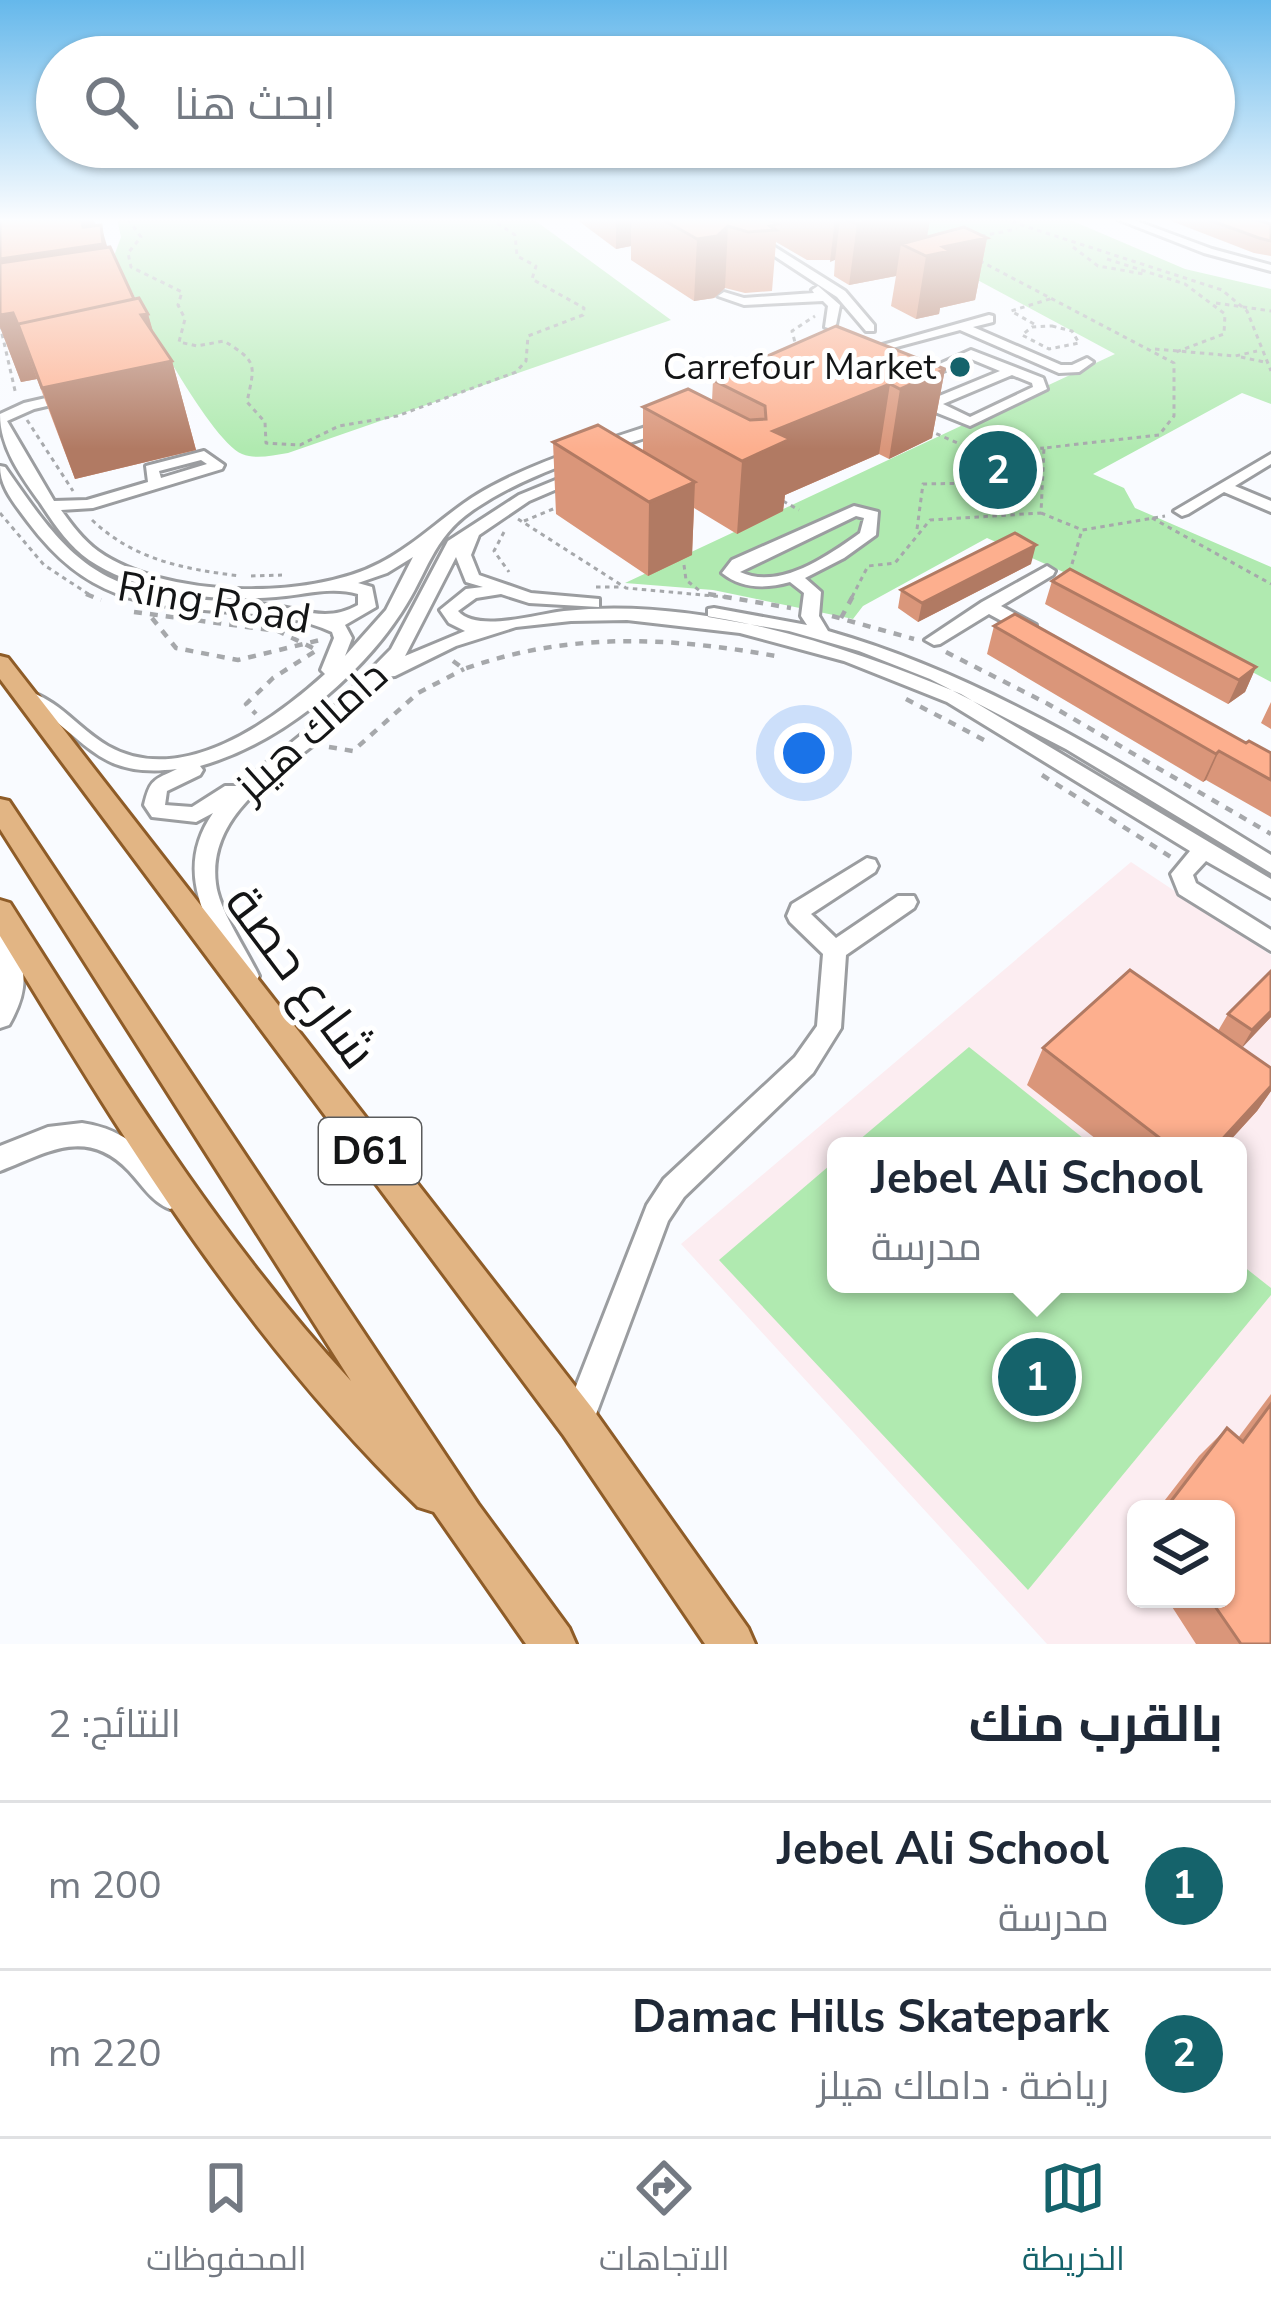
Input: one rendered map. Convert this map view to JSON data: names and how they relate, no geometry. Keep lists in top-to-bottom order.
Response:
{
  "streets": {
    "main road": ["شارع حصة", "D61"],
    "street": ["Ring Road", "داماك هيلز"]
  },
  "crossings": [
    ["Ring Road", "داماك هيلز"],
    ["داماك هيلز", "شارع حصة"]
  ],
  "places": ["Carrefour Market"],
  "page": {
    "search": "ابحث هنا",
    "pins": ["2", "1"],
    "popup": ["Jebel Ali School", "مدرسة"],
    "heading": ["بالقرب منك", "النتائج: 2"],
    "list": [
      {
        "mark": "1",
        "name": "Jebel Ali School",
        "note": "مدرسة",
        "value": "200 m"
      },
      {
        "mark": "2",
        "name": "Damac Hills Skatepark",
        "note": "رياضة · داماك هيلز",
        "value": "220 m"
      }
    ],
    "nav": ["الخريطة", "الاتجاهات", "المحفوظات"]
  }
}
